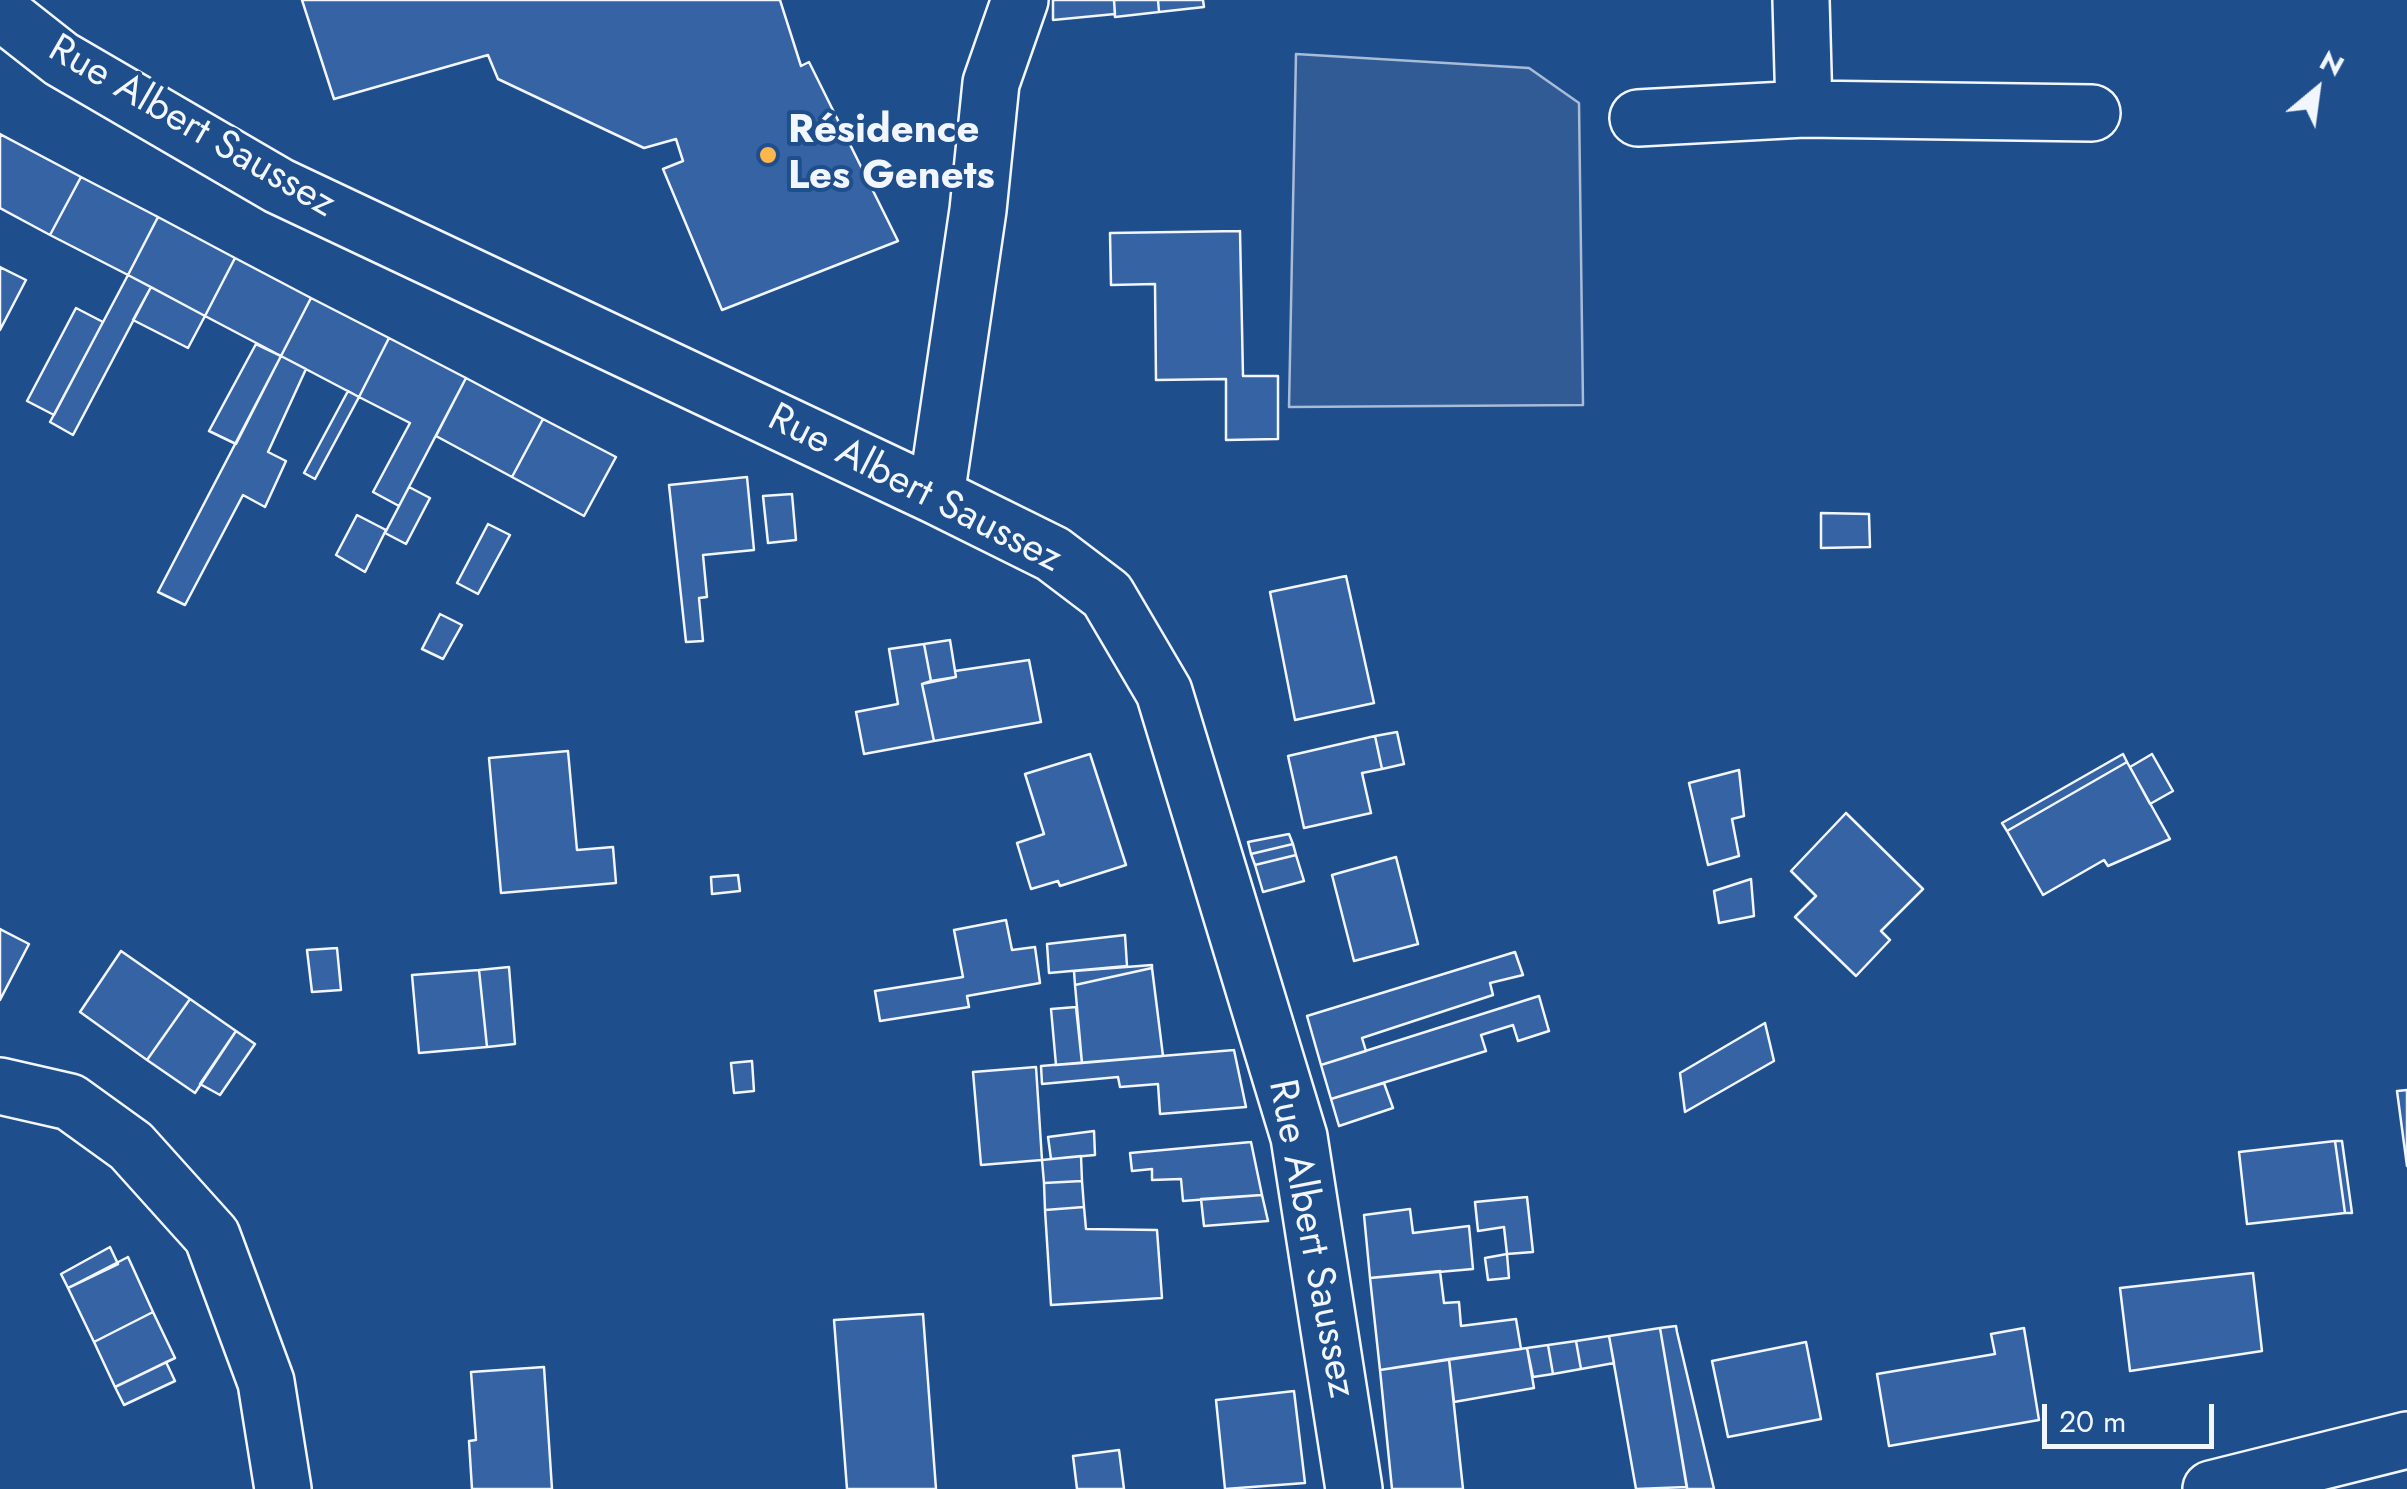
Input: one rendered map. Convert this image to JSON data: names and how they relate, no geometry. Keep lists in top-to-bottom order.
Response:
{
  "streets": {
    "street": ["Rue Albert Saussez"]
  },
  "places": ["Résidence Les Genets"],
  "scale_bar": "20 m",
  "north": "top right"
}
